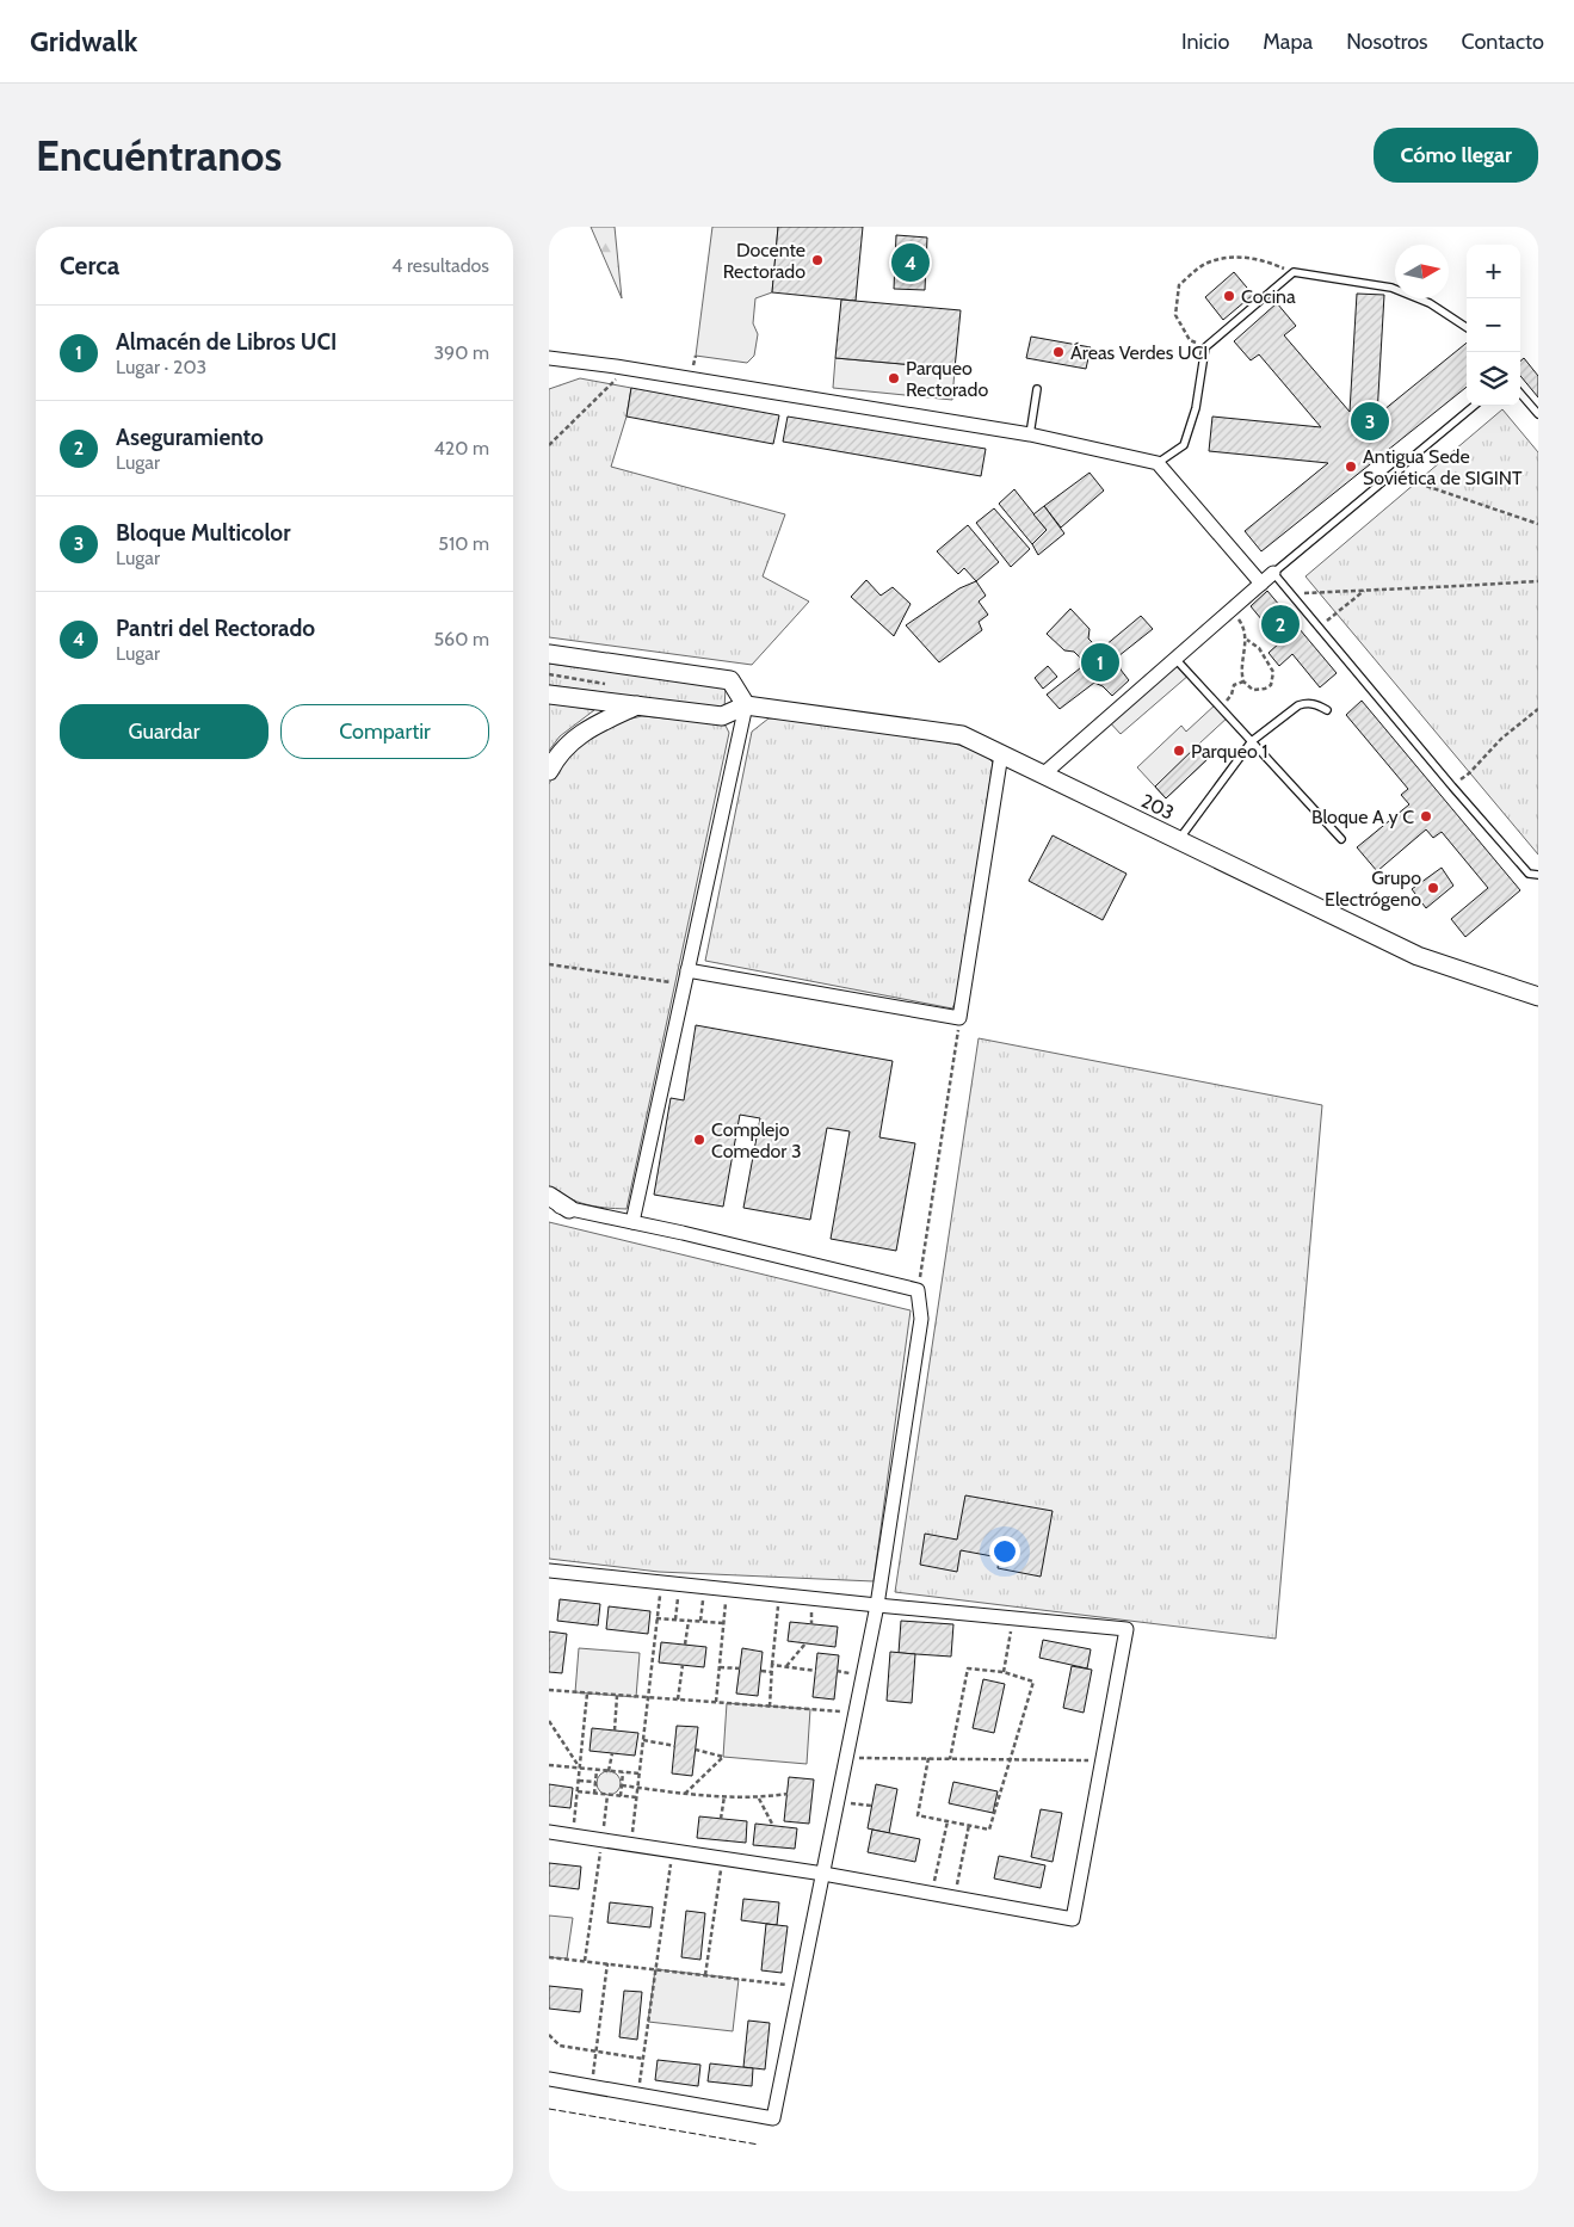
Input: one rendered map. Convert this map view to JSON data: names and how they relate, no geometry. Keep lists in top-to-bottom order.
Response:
{
  "streets": {
    "street": ["203"]
  },
  "places": [
    "Docente Rectorado",
    "Cocina",
    "Áreas Verdes UCI",
    "Parqueo Rectorado",
    "Antigua Sede Soviética de SIGINT",
    "Parqueo 1",
    "Bloque A y C",
    "Grupo Electrógeno",
    "Complejo Comedor 3"
  ],
  "north": "right",
  "page": {
    "header": "Gridwalk",
    "nav": [
      "Inicio",
      "Mapa",
      "Nosotros",
      "Contacto"
    ],
    "buttons": [
      "Cómo llegar",
      ["Guardar", "Compartir"]
    ],
    "title": "Encuéntranos",
    "heading": ["Cerca", "4 resultados"],
    "pins": [
      "4",
      "3",
      "2",
      "1"
    ],
    "map_buttons": ["+", "−"],
    "list": [
      {
        "mark": "1",
        "name": "Almacén de Libros UCI",
        "note": "Lugar · 203",
        "value": "390 m"
      },
      {
        "mark": "2",
        "name": "Aseguramiento",
        "note": "Lugar",
        "value": "420 m"
      },
      {
        "mark": "3",
        "name": "Bloque Multicolor",
        "note": "Lugar",
        "value": "510 m"
      },
      {
        "mark": "4",
        "name": "Pantri del Rectorado",
        "note": "Lugar",
        "value": "560 m"
      }
    ]
  }
}
